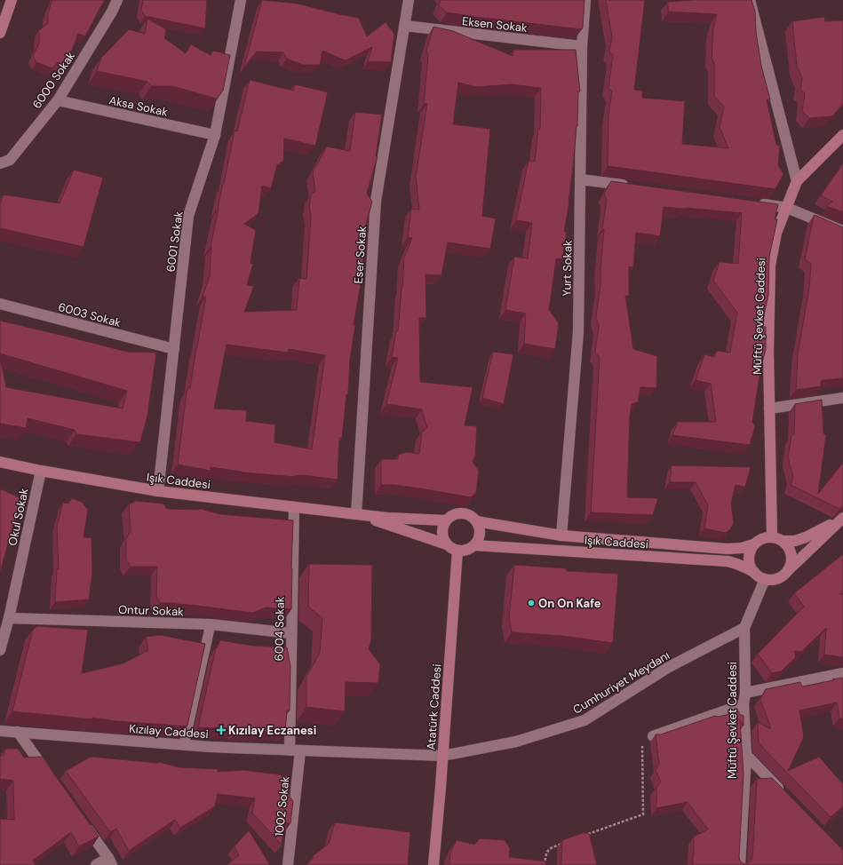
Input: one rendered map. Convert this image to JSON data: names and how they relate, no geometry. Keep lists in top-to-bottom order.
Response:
{
  "streets": {
    "main road": ["Müftü Şevket Caddesi", "Işık Caddesi", "Atatürk Caddesi"],
    "street": [
      "Eksen Sokak",
      "6000 Sokak",
      "Aksa Sokak",
      "6001 Sokak",
      "Eser Sokak",
      "Yurt Sokak",
      "6003 Sokak",
      "Okul Sokak",
      "Ontur Sokak",
      "6004 Sokak",
      "Cumhuriyet Meydanı",
      "Kızılay Caddesi",
      "1002 Sokak"
    ]
  },
  "crossings": [
    ["Eksen Sokak", "Eser Sokak"],
    ["Eksen Sokak", "Yurt Sokak"],
    ["6000 Sokak", "Aksa Sokak"],
    ["Aksa Sokak", "6001 Sokak"],
    ["6001 Sokak", "6003 Sokak"],
    ["6001 Sokak", "Işık Caddesi"],
    ["Eser Sokak", "Işık Caddesi"],
    ["Yurt Sokak", "Işık Caddesi"],
    ["Müftü Şevket Caddesi", "Işık Caddesi"],
    ["Müftü Şevket Caddesi", "Cumhuriyet Meydanı"],
    ["Işık Caddesi", "Okul Sokak"],
    ["Işık Caddesi", "6004 Sokak"],
    ["Işık Caddesi", "Atatürk Caddesi"],
    ["Okul Sokak", "Ontur Sokak"],
    ["Ontur Sokak", "6004 Sokak"],
    ["6004 Sokak", "Kızılay Caddesi"],
    ["6004 Sokak", "1002 Sokak"],
    ["Cumhuriyet Meydanı", "Atatürk Caddesi"],
    ["Cumhuriyet Meydanı", "Kızılay Caddesi"],
    ["Atatürk Caddesi", "Kızılay Caddesi"],
    ["Kızılay Caddesi", "1002 Sokak"]
  ],
  "places": {
    "other": ["On On Kafe"],
    "health": ["Kızılay Eczanesi"]
  }
}
